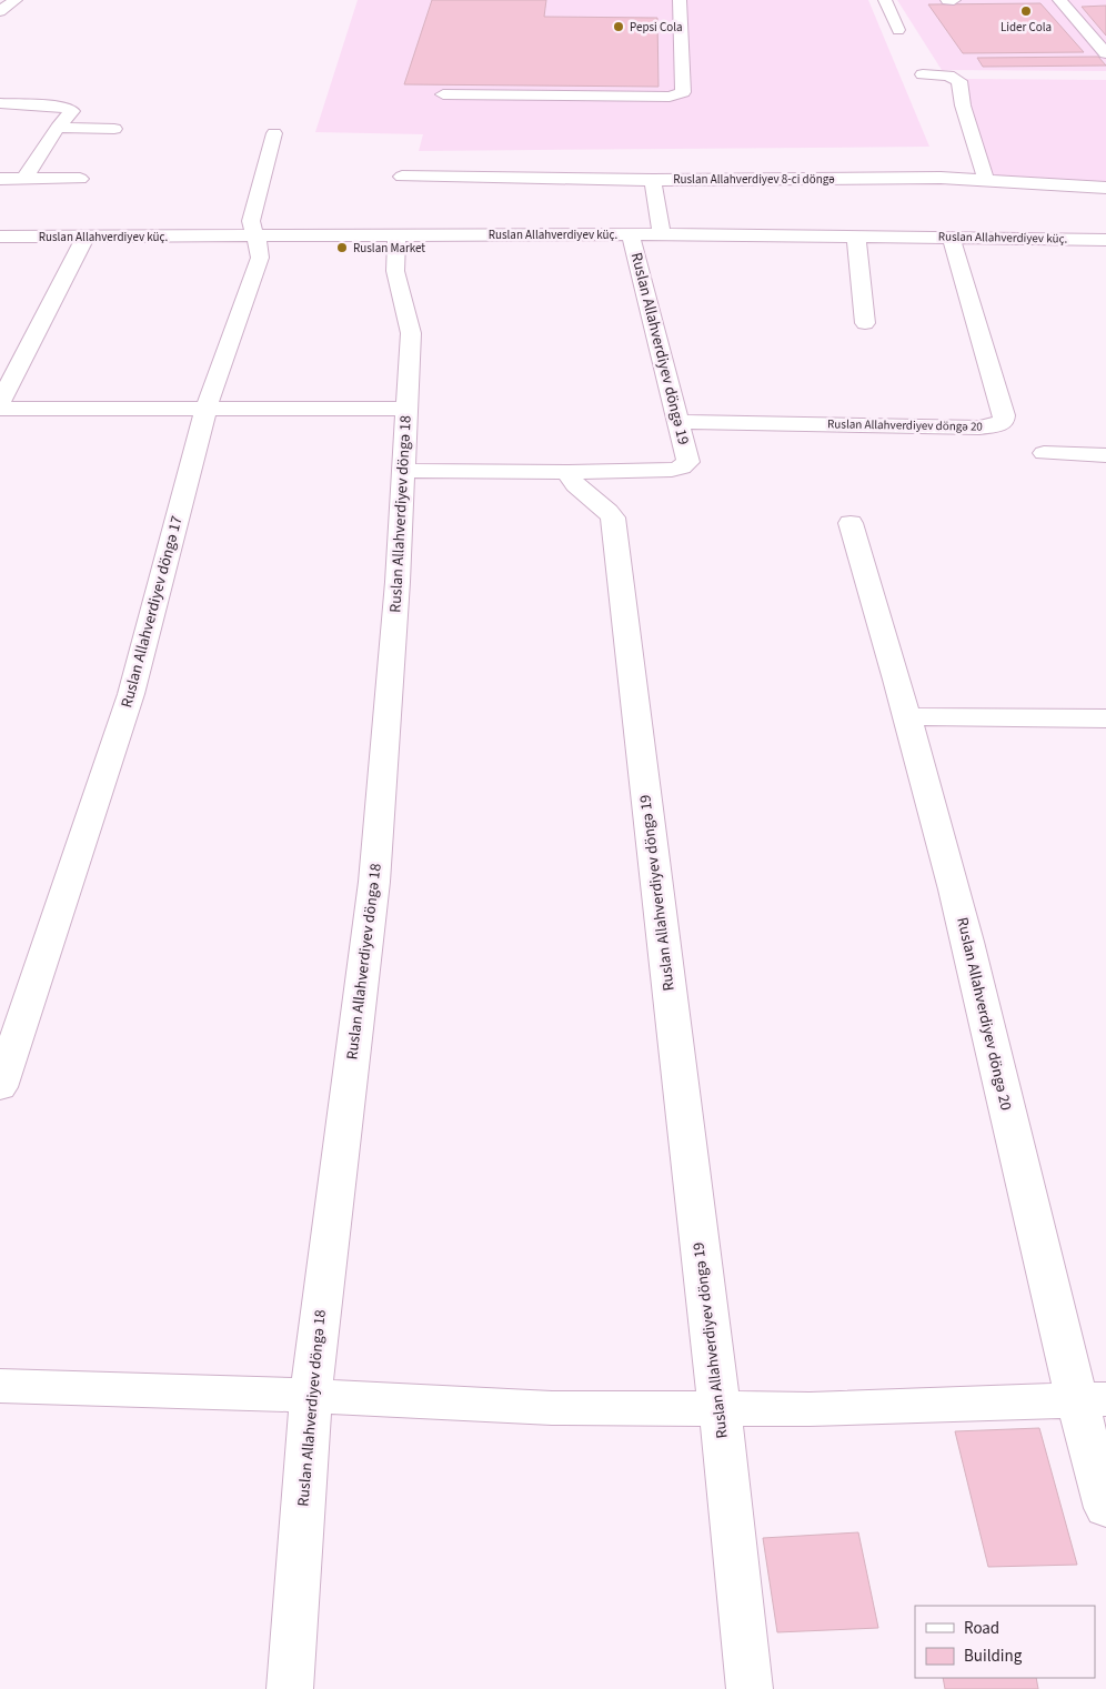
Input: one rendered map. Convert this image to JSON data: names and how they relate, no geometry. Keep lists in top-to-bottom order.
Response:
{
  "streets": {
    "street": [
      "Ruslan Allahverdiyev 8-ci döngə",
      "Ruslan Allahverdiyev küç.",
      "Ruslan Allahverdiyev döngə 19",
      "Ruslan Allahverdiyev döngə 20",
      "Ruslan Allahverdiyev döngə 18",
      "Ruslan Allahverdiyev döngə 17"
    ]
  },
  "crossings": [
    ["Ruslan Allahverdiyev küç.", "Ruslan Allahverdiyev döngə 19"],
    ["Ruslan Allahverdiyev küç.", "Ruslan Allahverdiyev döngə 20"],
    ["Ruslan Allahverdiyev küç.", "Ruslan Allahverdiyev döngə 18"],
    ["Ruslan Allahverdiyev küç.", "Ruslan Allahverdiyev döngə 17"],
    ["Ruslan Allahverdiyev döngə 19", "Ruslan Allahverdiyev döngə 20"]
  ],
  "places": ["Lider Cola", "Pepsi Cola", "Ruslan Market"],
  "legend": ["Road", "Building"]
}
